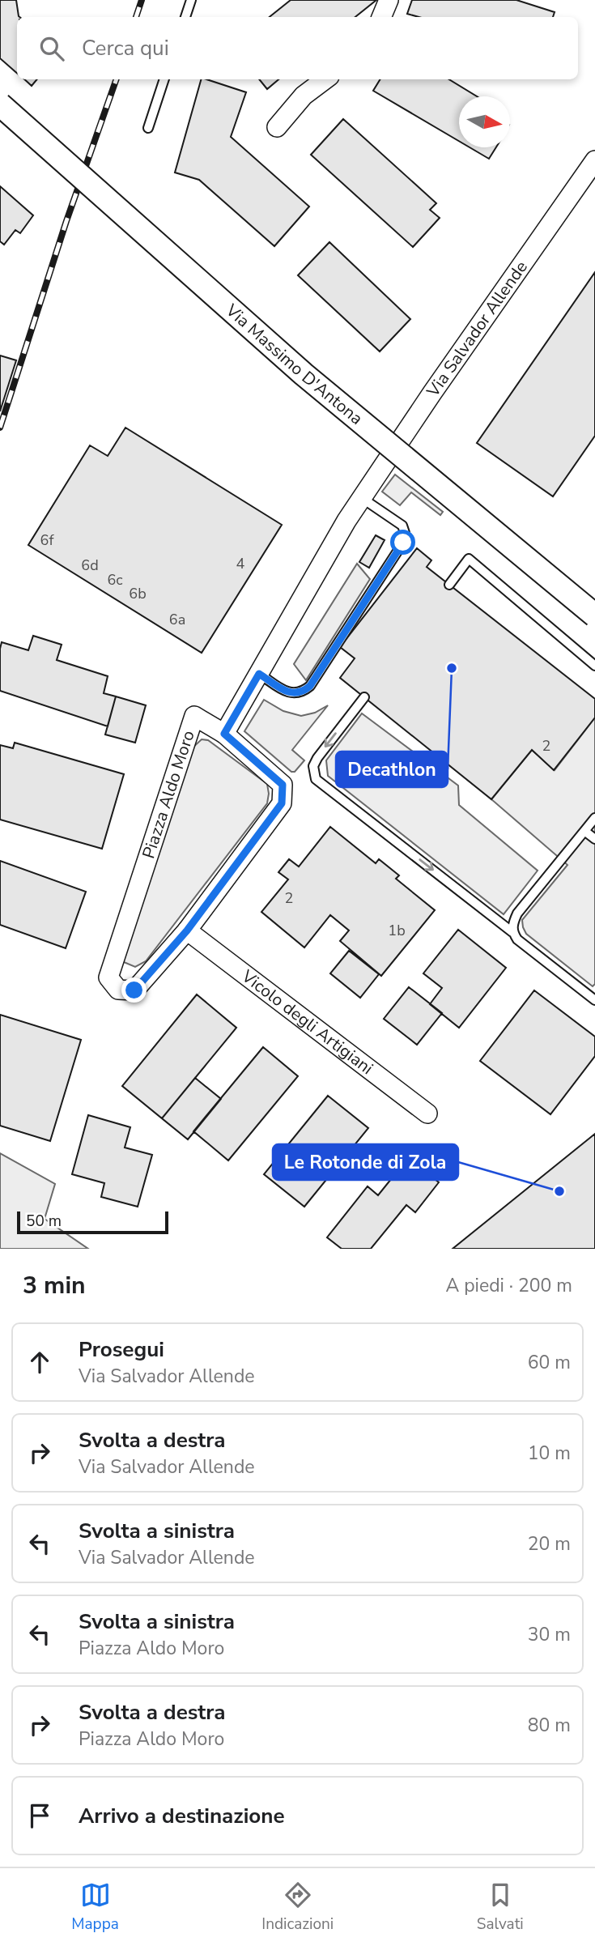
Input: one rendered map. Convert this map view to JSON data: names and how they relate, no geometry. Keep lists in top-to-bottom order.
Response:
{
  "streets": {
    "street": [
      "Via Salvador Allende",
      "Via Massimo D'Antona",
      "Piazza Aldo Moro",
      "Vicolo degli Artigiani"
    ]
  },
  "crossings": [
    ["Via Salvador Allende", "Piazza Aldo Moro"],
    ["Piazza Aldo Moro", "Vicolo degli Artigiani"]
  ],
  "places": ["Decathlon", "Le Rotonde di Zola"],
  "house_numbers": [
    "6f",
    "4",
    "6d",
    "6c",
    "6b",
    "6a",
    "2",
    "2",
    "1b"
  ],
  "scale_bar": "50 m",
  "north": "right",
  "page": {
    "search": "Cerca qui",
    "scale": "50 m",
    "heading": ["3 min", "A piedi · 200 m"],
    "list": [
      ["Prosegui", "Via Salvador Allende", "60 m"],
      ["Svolta a destra", "Via Salvador Allende", "10 m"],
      ["Svolta a sinistra", "Via Salvador Allende", "20 m"],
      ["Svolta a sinistra", "Piazza Aldo Moro", "30 m"],
      ["Svolta a destra", "Piazza Aldo Moro", "80 m"],
      "Arrivo a destinazione"
    ],
    "nav": ["Mappa", "Indicazioni", "Salvati"]
  }
}
